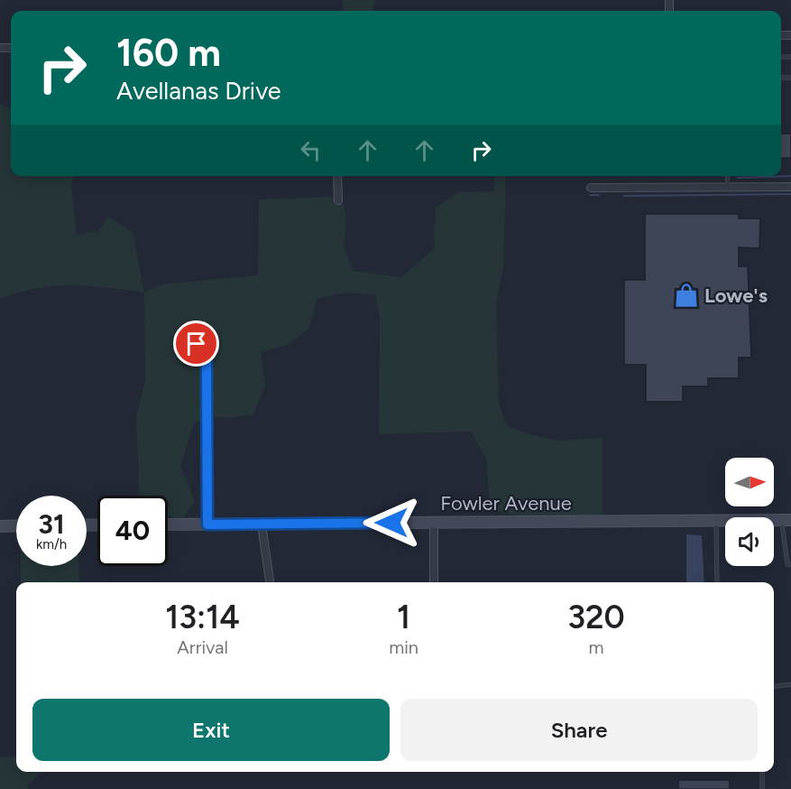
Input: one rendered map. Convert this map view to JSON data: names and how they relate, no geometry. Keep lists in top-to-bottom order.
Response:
{
  "streets": {
    "street": ["Fowler Avenue"]
  },
  "places": {
    "shop": ["Lowe's"]
  },
  "north": "right",
  "page": {
    "turn": ["160 m", "Avellanas Drive"],
    "speed": "31 km/h",
    "limit": "40",
    "eta": [
      "13:14",
      "Arrival",
      "1",
      "min",
      "320",
      "m"
    ],
    "buttons": ["Exit", "Share"]
  }
}
